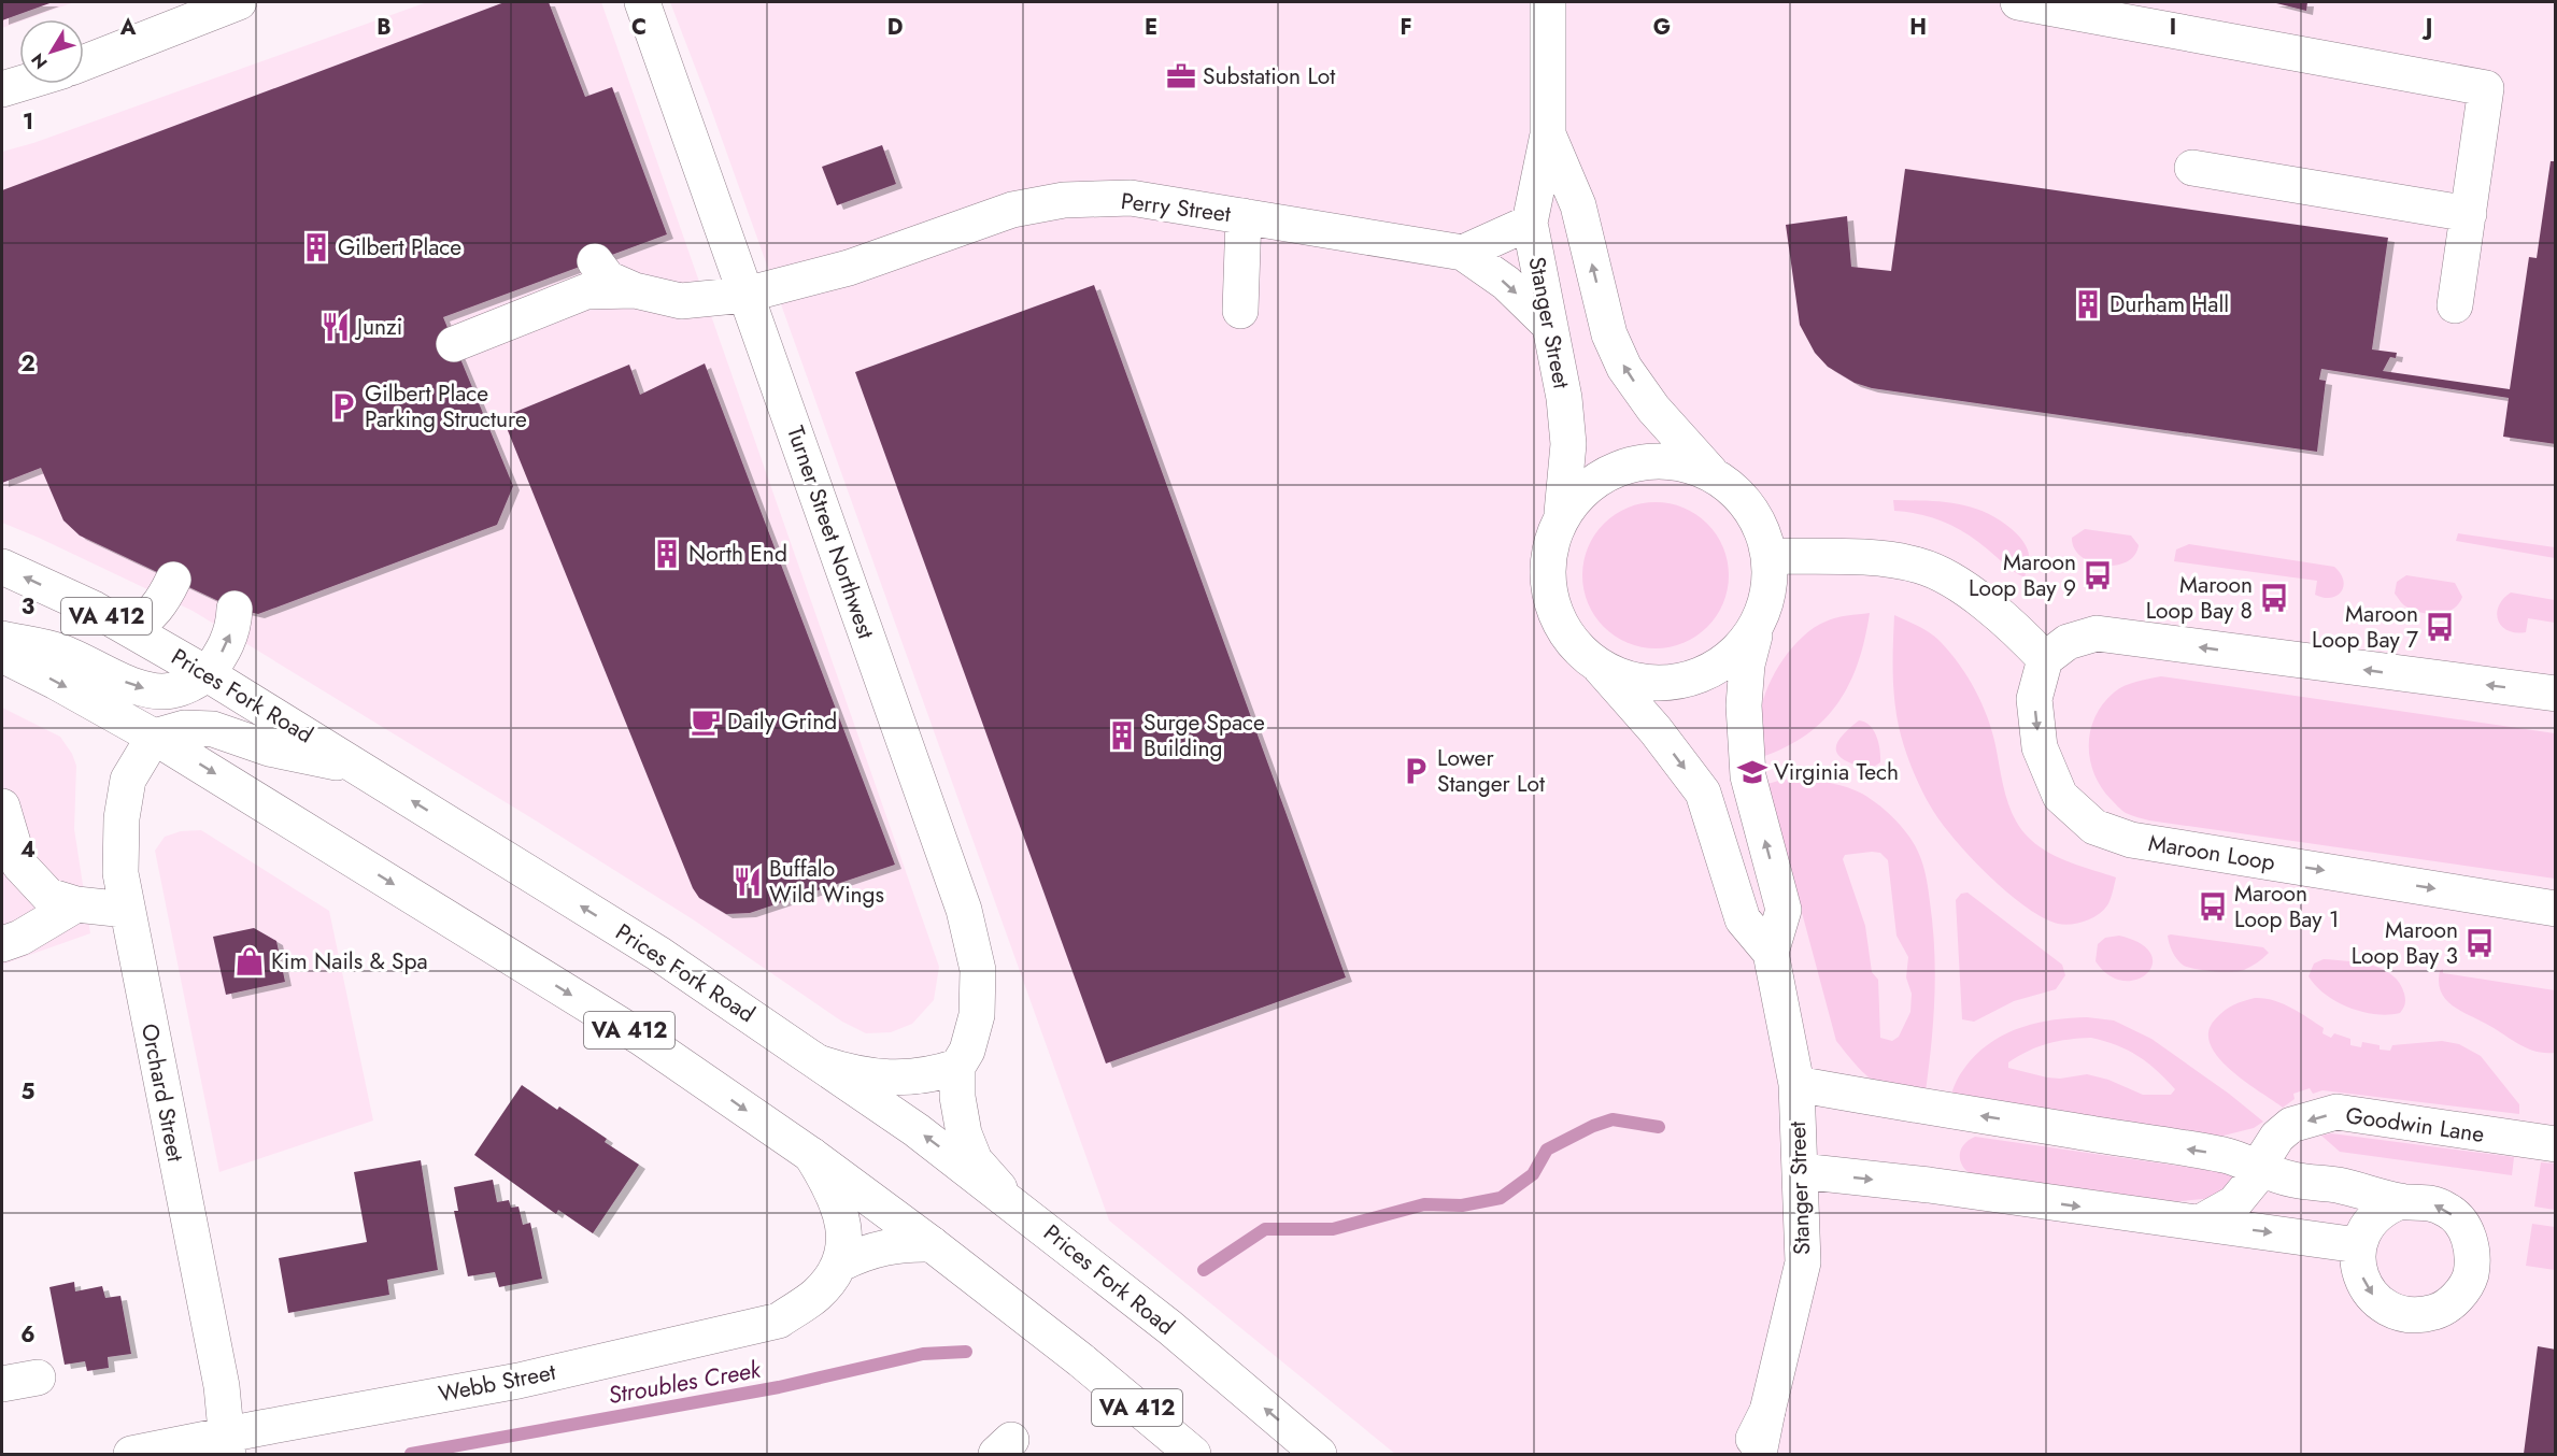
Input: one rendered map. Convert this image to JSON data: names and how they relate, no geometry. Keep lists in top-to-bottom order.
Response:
{
  "streets": {
    "street": [
      "Perry Street",
      "Stanger Street",
      "Turner Street Northwest",
      "VA 412",
      "Prices Fork Road",
      "Maroon Loop",
      "Orchard Street",
      "Goodwin Lane",
      "Webb Street"
    ]
  },
  "crossings": [
    ["Perry Street", "Stanger Street"],
    ["Perry Street", "Turner Street Northwest"],
    ["Turner Street Northwest", "Prices Fork Road"],
    ["VA 412", "Orchard Street"],
    ["VA 412", "Webb Street"],
    ["Orchard Street", "Webb Street"]
  ],
  "water": ["Stroubles Creek"],
  "places": {
    "office": ["Substation Lot"],
    "building": [
      "Gilbert Place",
      "Durham Hall",
      "North End",
      "Surge Space Building"
    ],
    "restaurant": ["Junzi", "Buffalo Wild Wings"],
    "parking": ["Gilbert Place Parking Structure", "Lower Stanger Lot"],
    "bus stop": [
      "Maroon Loop Bay 9",
      "Maroon Loop Bay 8",
      "Maroon Loop Bay 7",
      "Maroon Loop Bay 1",
      "Maroon Loop Bay 3"
    ],
    "cafe": ["Daily Grind"],
    "school or university": ["Virginia Tech"],
    "shop": ["Kim Nails & Spa"]
  },
  "north": "bottom left",
  "grid": {
    "columns": [
      "A",
      "B",
      "C",
      "D",
      "E",
      "F",
      "G",
      "H",
      "I",
      "J"
    ],
    "rows": [
      "1",
      "2",
      "3",
      "4",
      "5",
      "6"
    ]
  }
}
